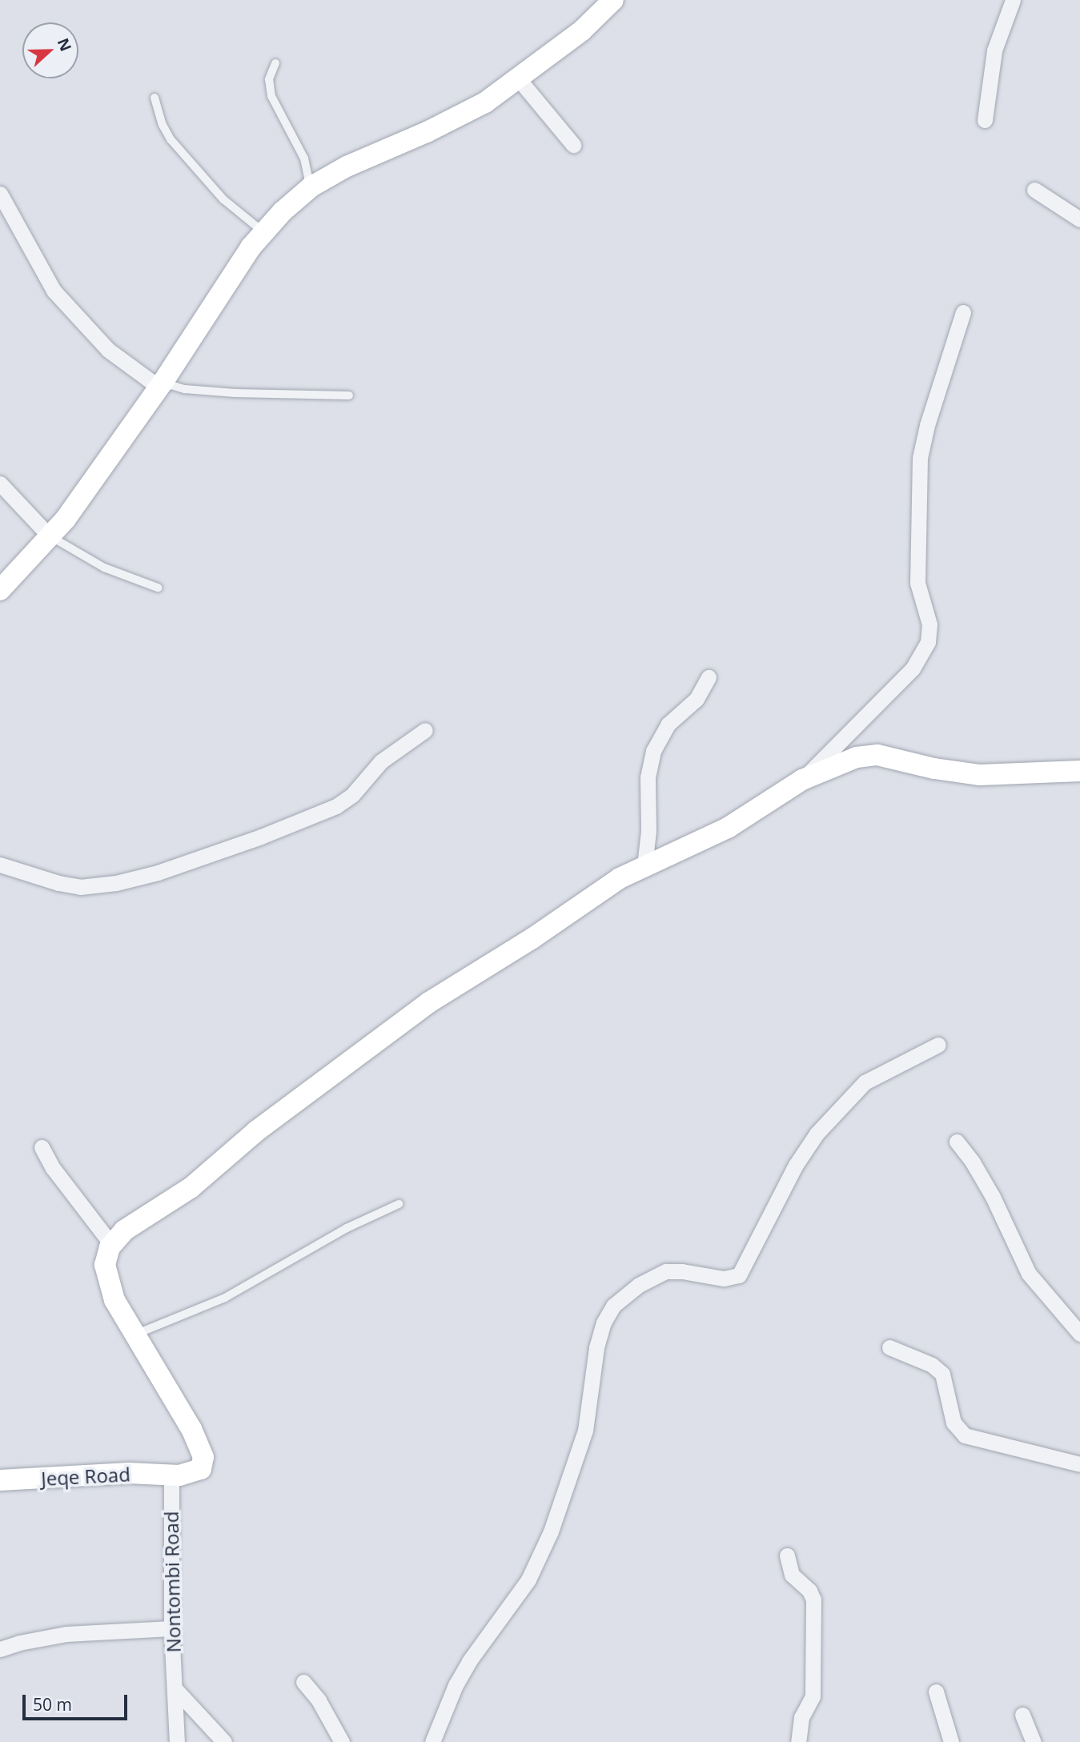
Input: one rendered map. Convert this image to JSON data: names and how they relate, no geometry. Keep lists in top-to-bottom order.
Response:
{
  "streets": {
    "street": ["Jeqe Road", "Nontombi Road"]
  },
  "crossings": [
    ["Jeqe Road", "Nontombi Road"]
  ],
  "scale_bar": "50 m",
  "north": "right"
}
